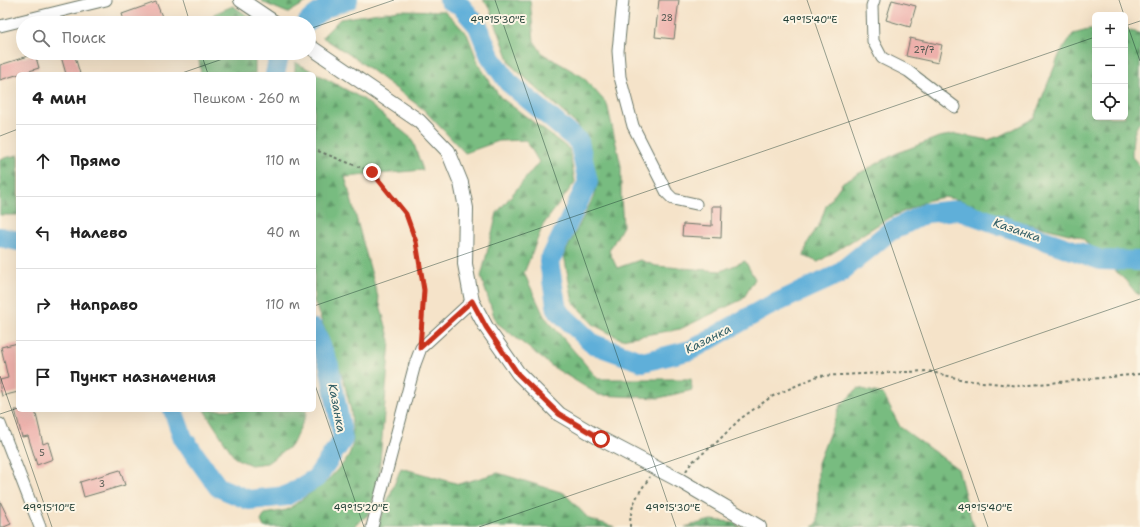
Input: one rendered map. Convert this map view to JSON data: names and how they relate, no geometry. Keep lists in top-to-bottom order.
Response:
{
  "water": ["Казанка"],
  "house_numbers": [
    "28",
    "27/7",
    "5",
    "3"
  ],
  "page": {
    "map_buttons": ["+", "−"],
    "search": "Поиск",
    "heading": ["4 мин", "Пешком · 260 m"],
    "list": [
      ["Прямо", "110 m"],
      ["Налево", "40 m"],
      ["Направо", "110 m"],
      "Пункт назначения"
    ]
  },
  "coordinates": [
    "49°15'30\"E",
    "49°15'40\"E",
    "49°15'10\"E",
    "49°15'20\"E"
  ]
}
